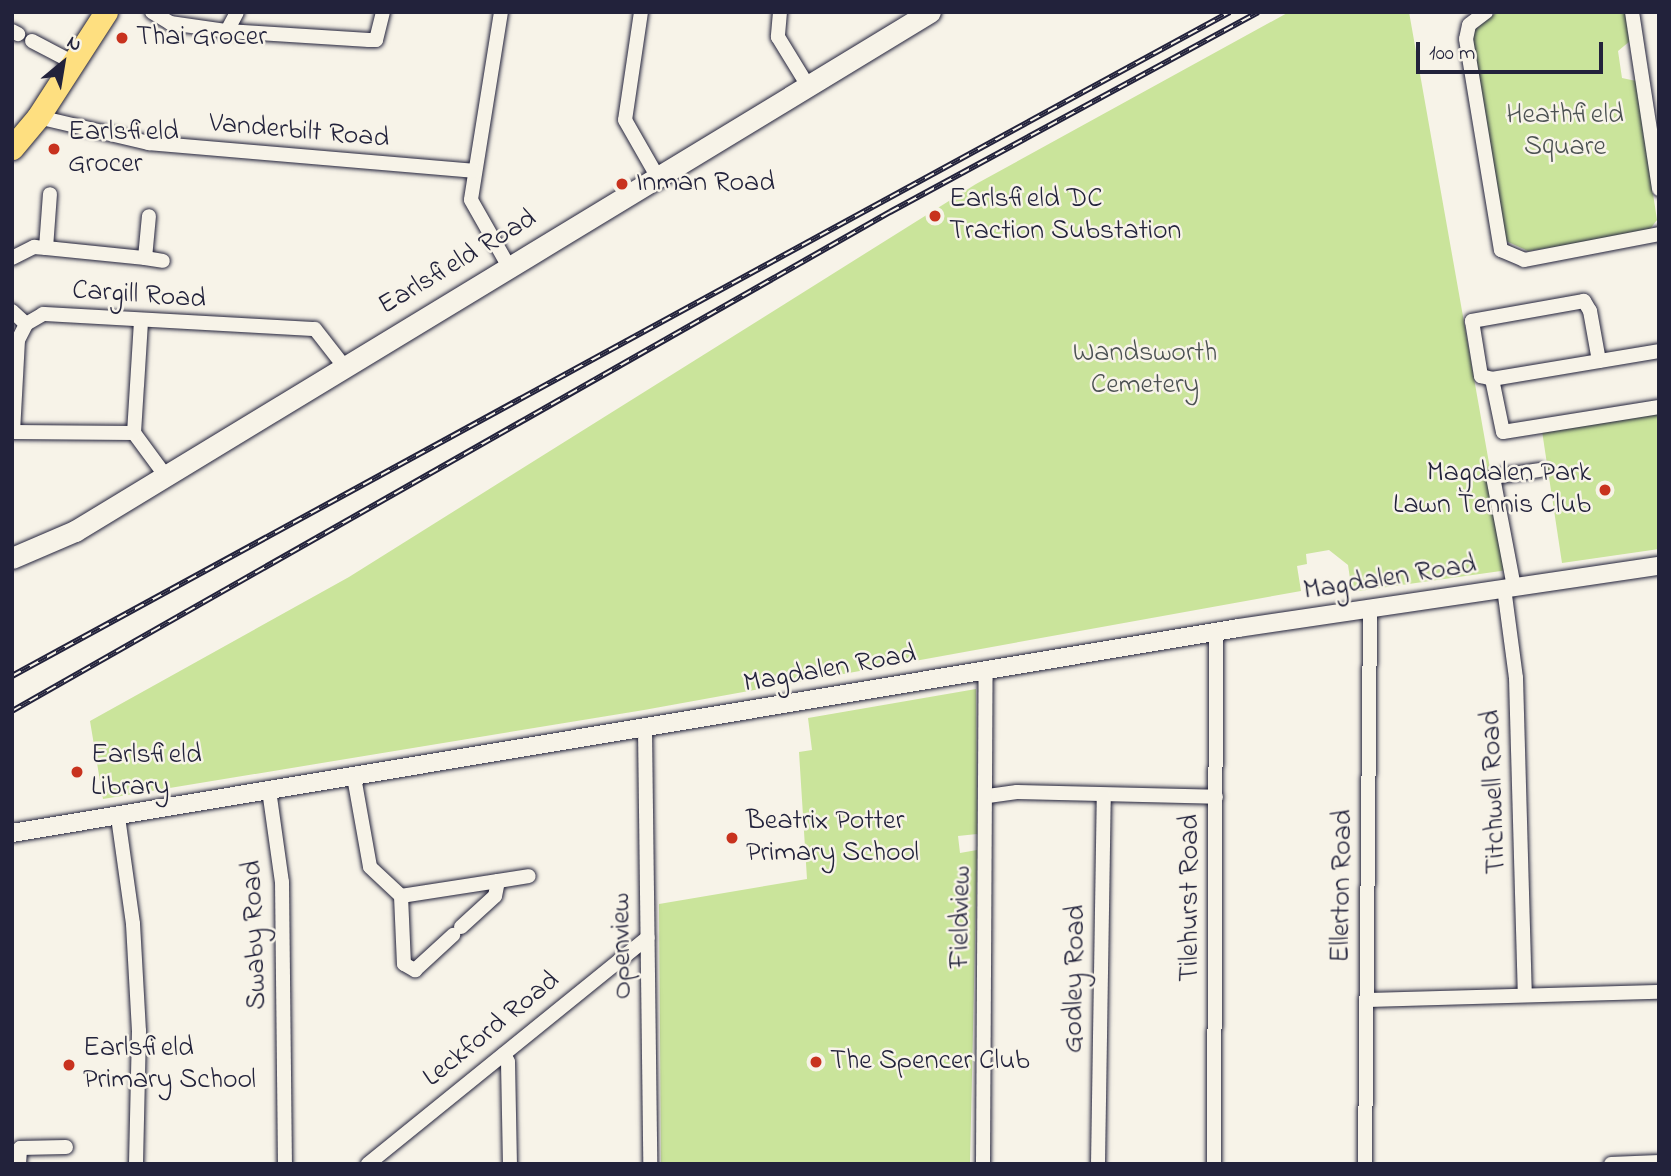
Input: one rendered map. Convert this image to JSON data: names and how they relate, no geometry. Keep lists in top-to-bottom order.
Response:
{
  "streets": {
    "main road": ["Earlsfield Road"],
    "street": [
      "Vanderbilt Road",
      "Cargill Road",
      "Magdalen Road",
      "Titchwell Road",
      "Ellerton Road",
      "Tilehurst Road",
      "Fieldview",
      "Swaby Road",
      "Openview",
      "Godley Road",
      "Leckford Road"
    ]
  },
  "crossings": [
    ["Earlsfield Road", "Cargill Road"],
    ["Magdalen Road", "Titchwell Road"],
    ["Magdalen Road", "Ellerton Road"],
    ["Magdalen Road", "Tilehurst Road"],
    ["Magdalen Road", "Fieldview"],
    ["Magdalen Road", "Swaby Road"],
    ["Magdalen Road", "Openview"],
    ["Openview", "Leckford Road"]
  ],
  "parks": ["Heathfield Square", "Wandsworth Cemetery"],
  "places": [
    "Thai Grocer",
    "Earlsfield Grocer",
    "Inman Road",
    "Earlsfield DC Traction Substation",
    "Magdalen Park Lawn Tennis Club",
    "Earlsfield Library",
    "Beatrix Potter Primary School",
    "The Spencer Club",
    "Earlsfield Primary School"
  ],
  "scale_bar": "100 m",
  "north": "top right"
}
